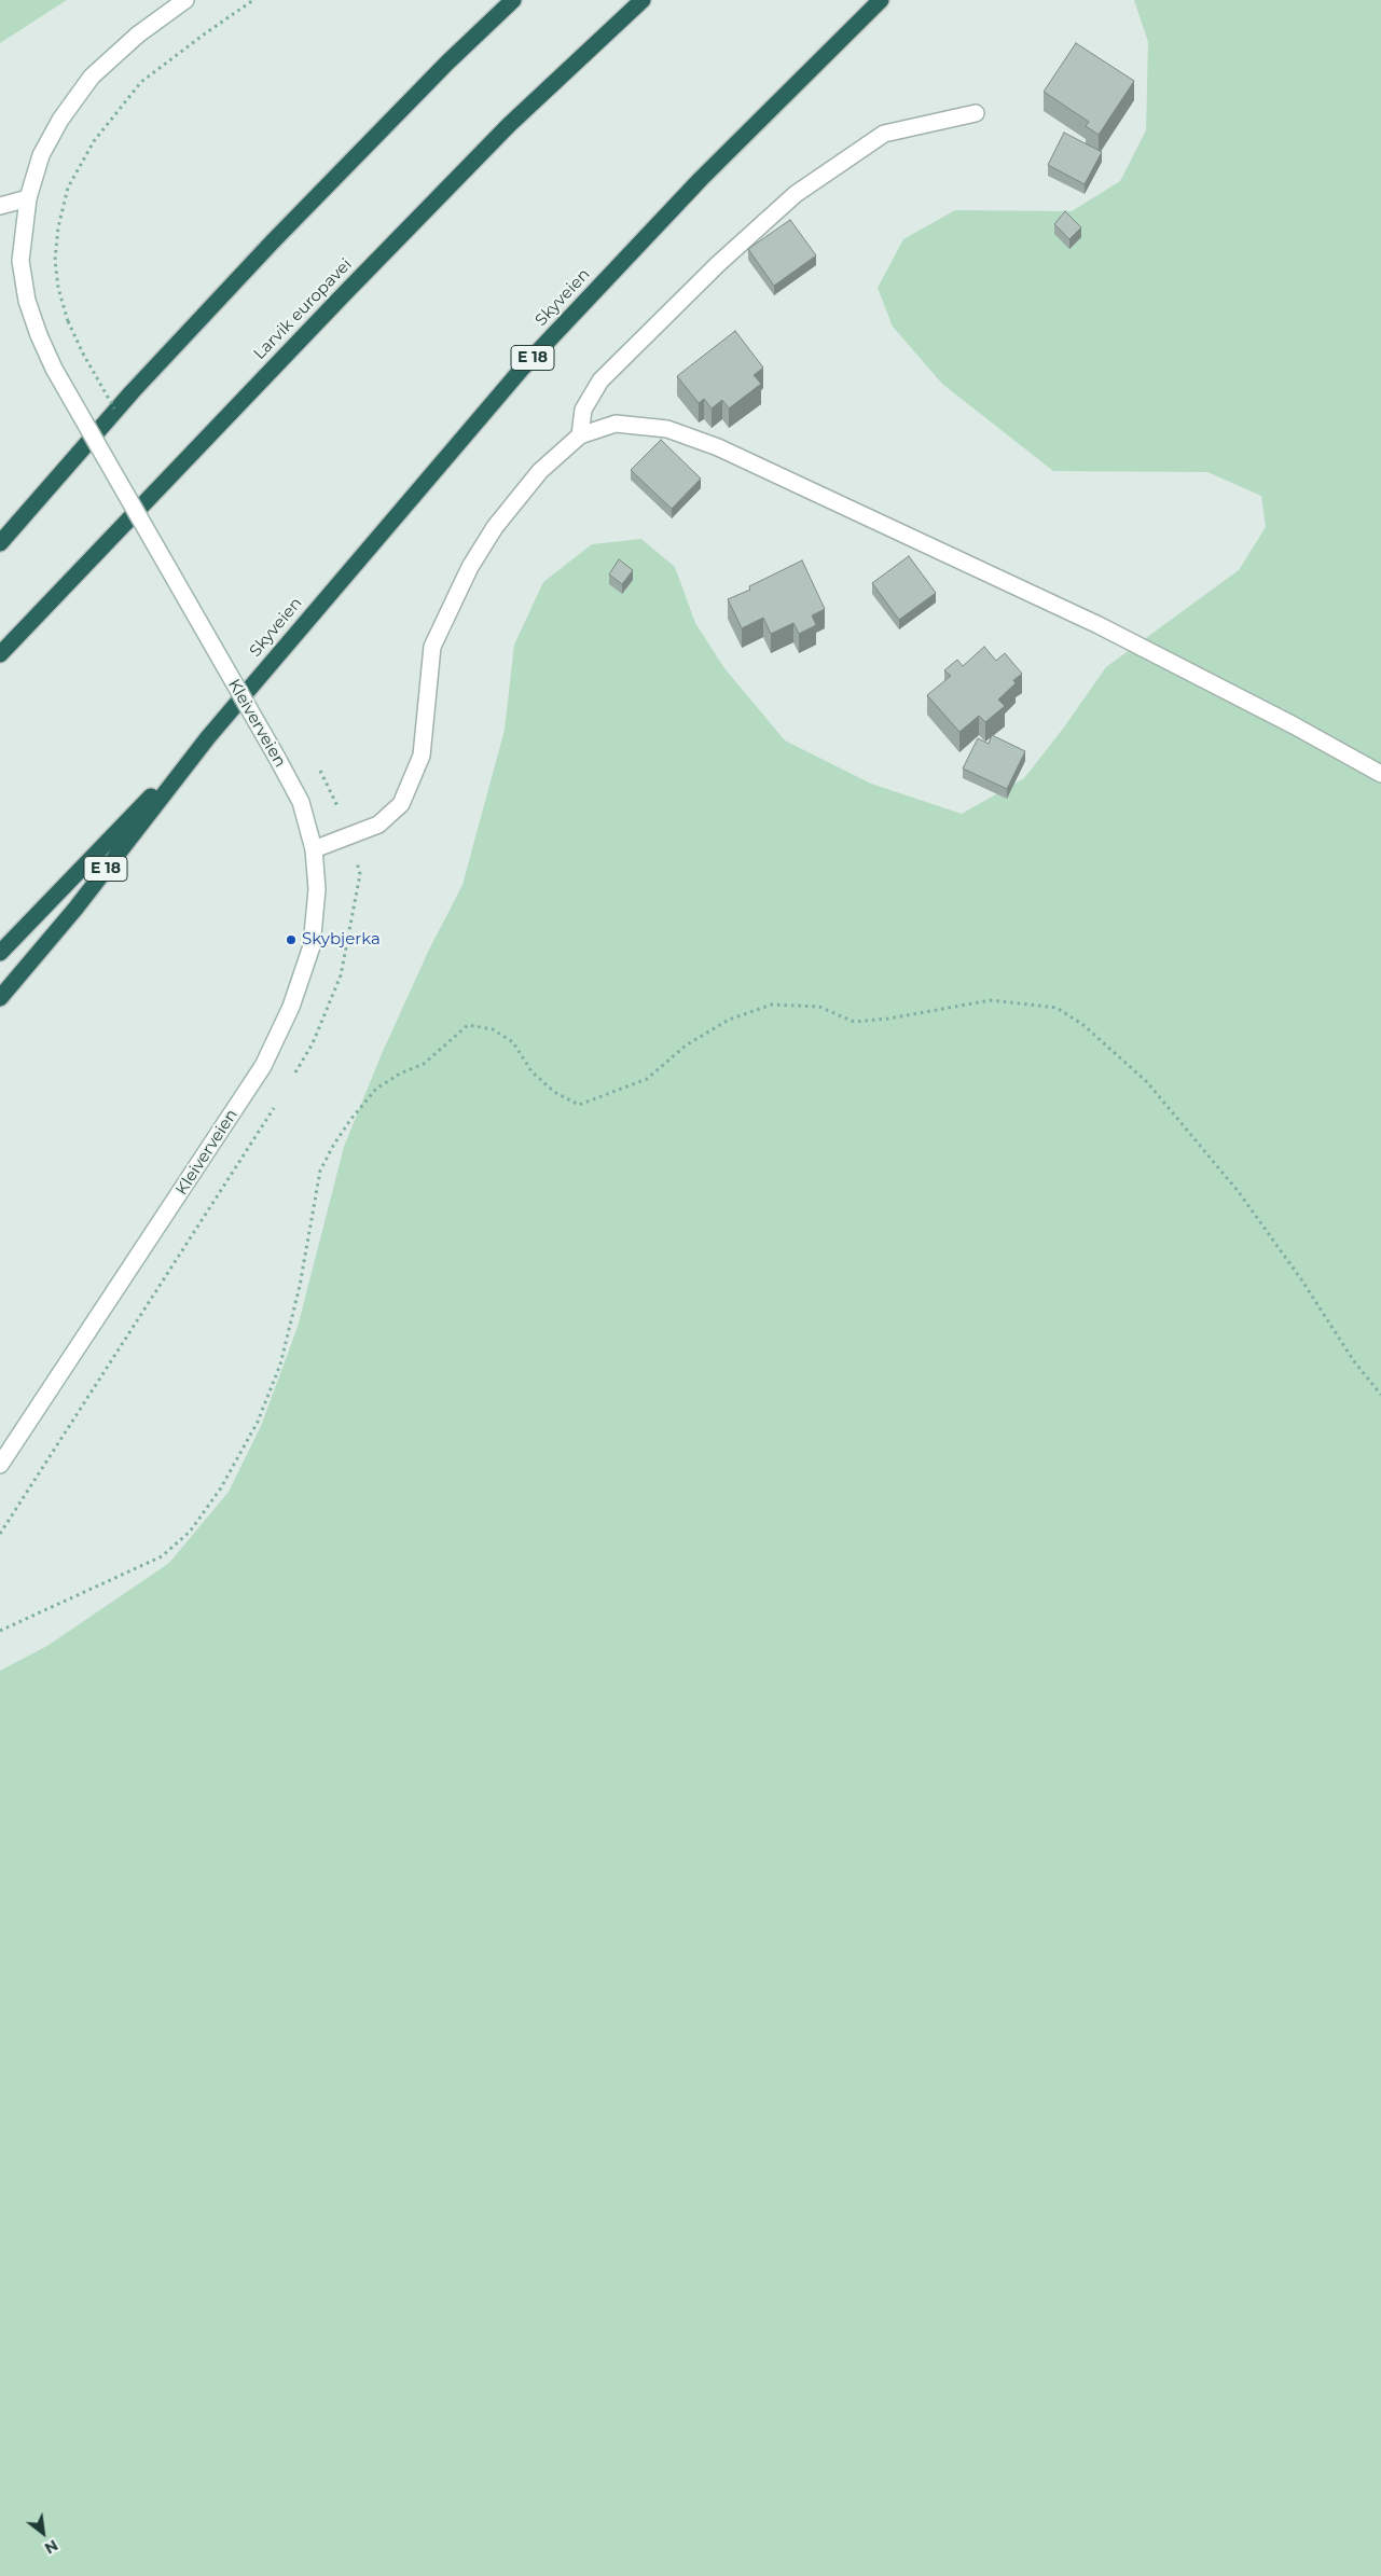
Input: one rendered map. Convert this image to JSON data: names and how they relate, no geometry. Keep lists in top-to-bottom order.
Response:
{
  "streets": {
    "highway": ["Skyveien", "Larvik europavei", "E 18"],
    "street": ["Kleiverveien"]
  },
  "places": ["Skybjerka"],
  "north": "bottom right"
}
